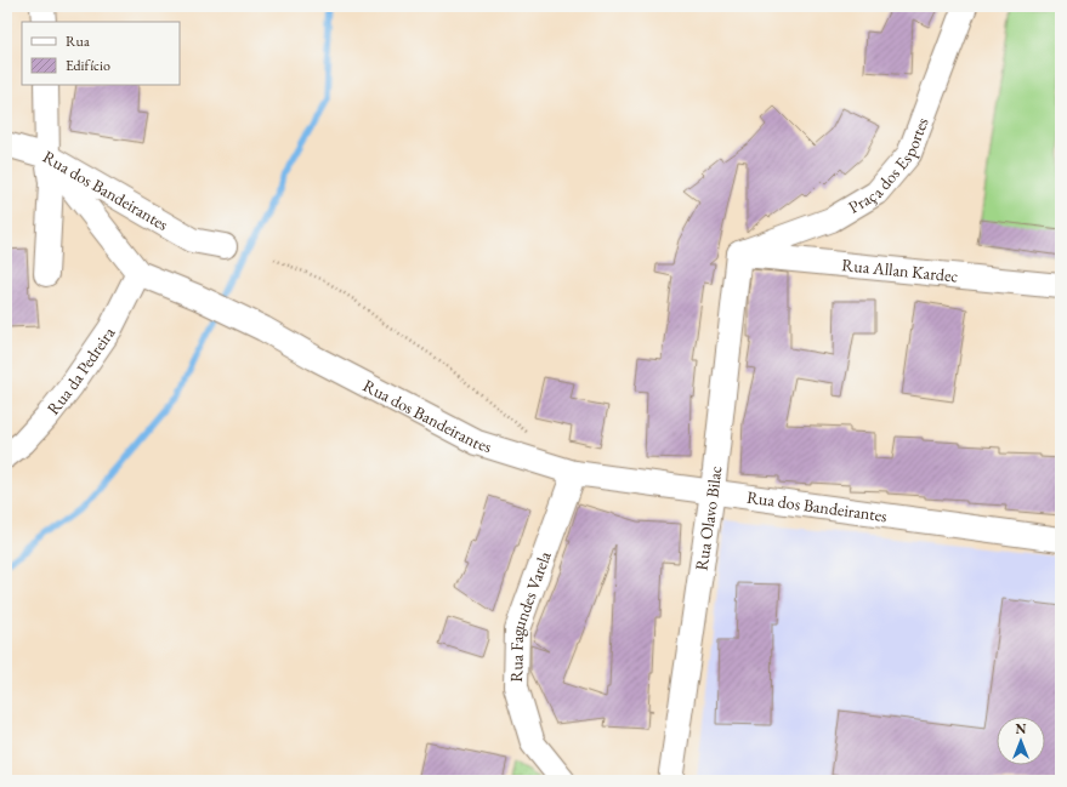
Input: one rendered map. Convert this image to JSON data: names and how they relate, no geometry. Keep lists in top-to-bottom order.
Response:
{
  "streets": {
    "street": [
      "Praça dos Esportes",
      "Rua dos Bandeirantes",
      "Rua Allan Kardec",
      "Rua da Pedreira",
      "Rua Olavo Bilac",
      "Rua Fagundes Varela"
    ]
  },
  "crossings": [
    ["Praça dos Esportes", "Rua Allan Kardec"],
    ["Praça dos Esportes", "Rua Olavo Bilac"],
    ["Rua dos Bandeirantes", "Rua da Pedreira"],
    ["Rua dos Bandeirantes", "Rua Olavo Bilac"],
    ["Rua dos Bandeirantes", "Rua Fagundes Varela"],
    ["Rua Allan Kardec", "Rua Olavo Bilac"]
  ],
  "legend": ["Rua", "Edifício"],
  "north": "top"
}
